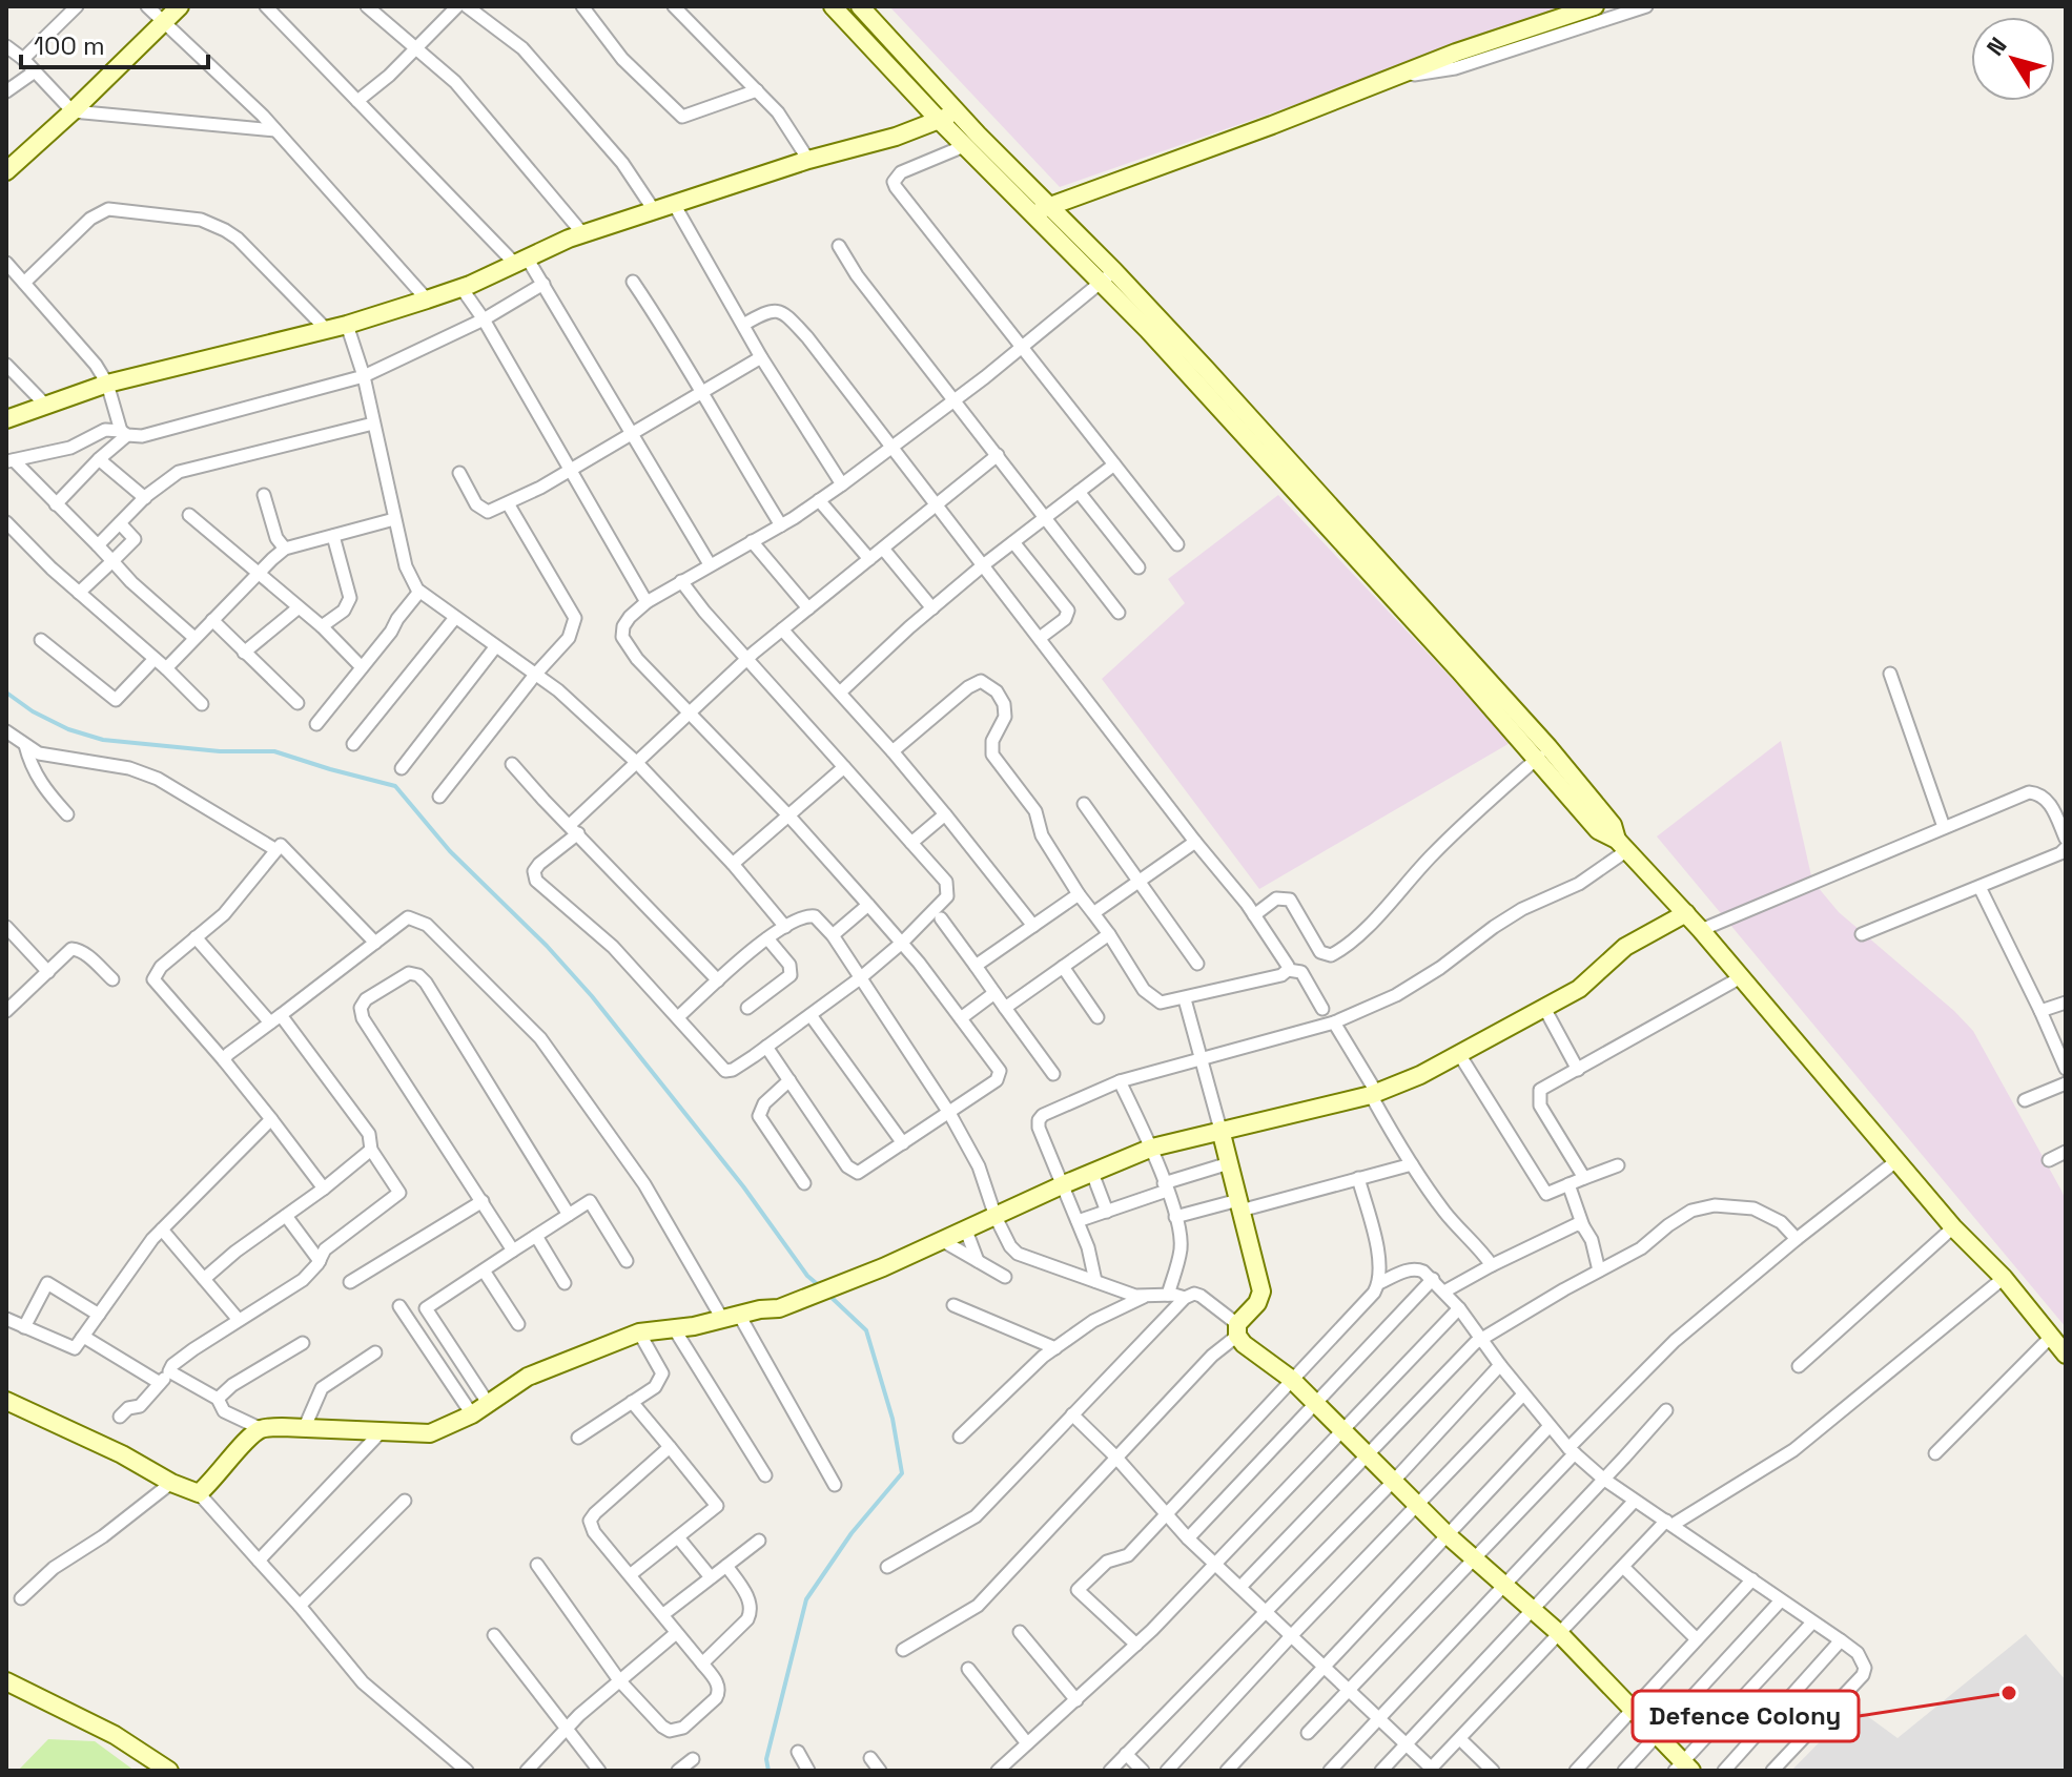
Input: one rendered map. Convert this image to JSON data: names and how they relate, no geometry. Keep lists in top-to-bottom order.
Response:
{
  "places": ["Defence Colony"],
  "scale_bar": "100 m",
  "north": "top left"
}
